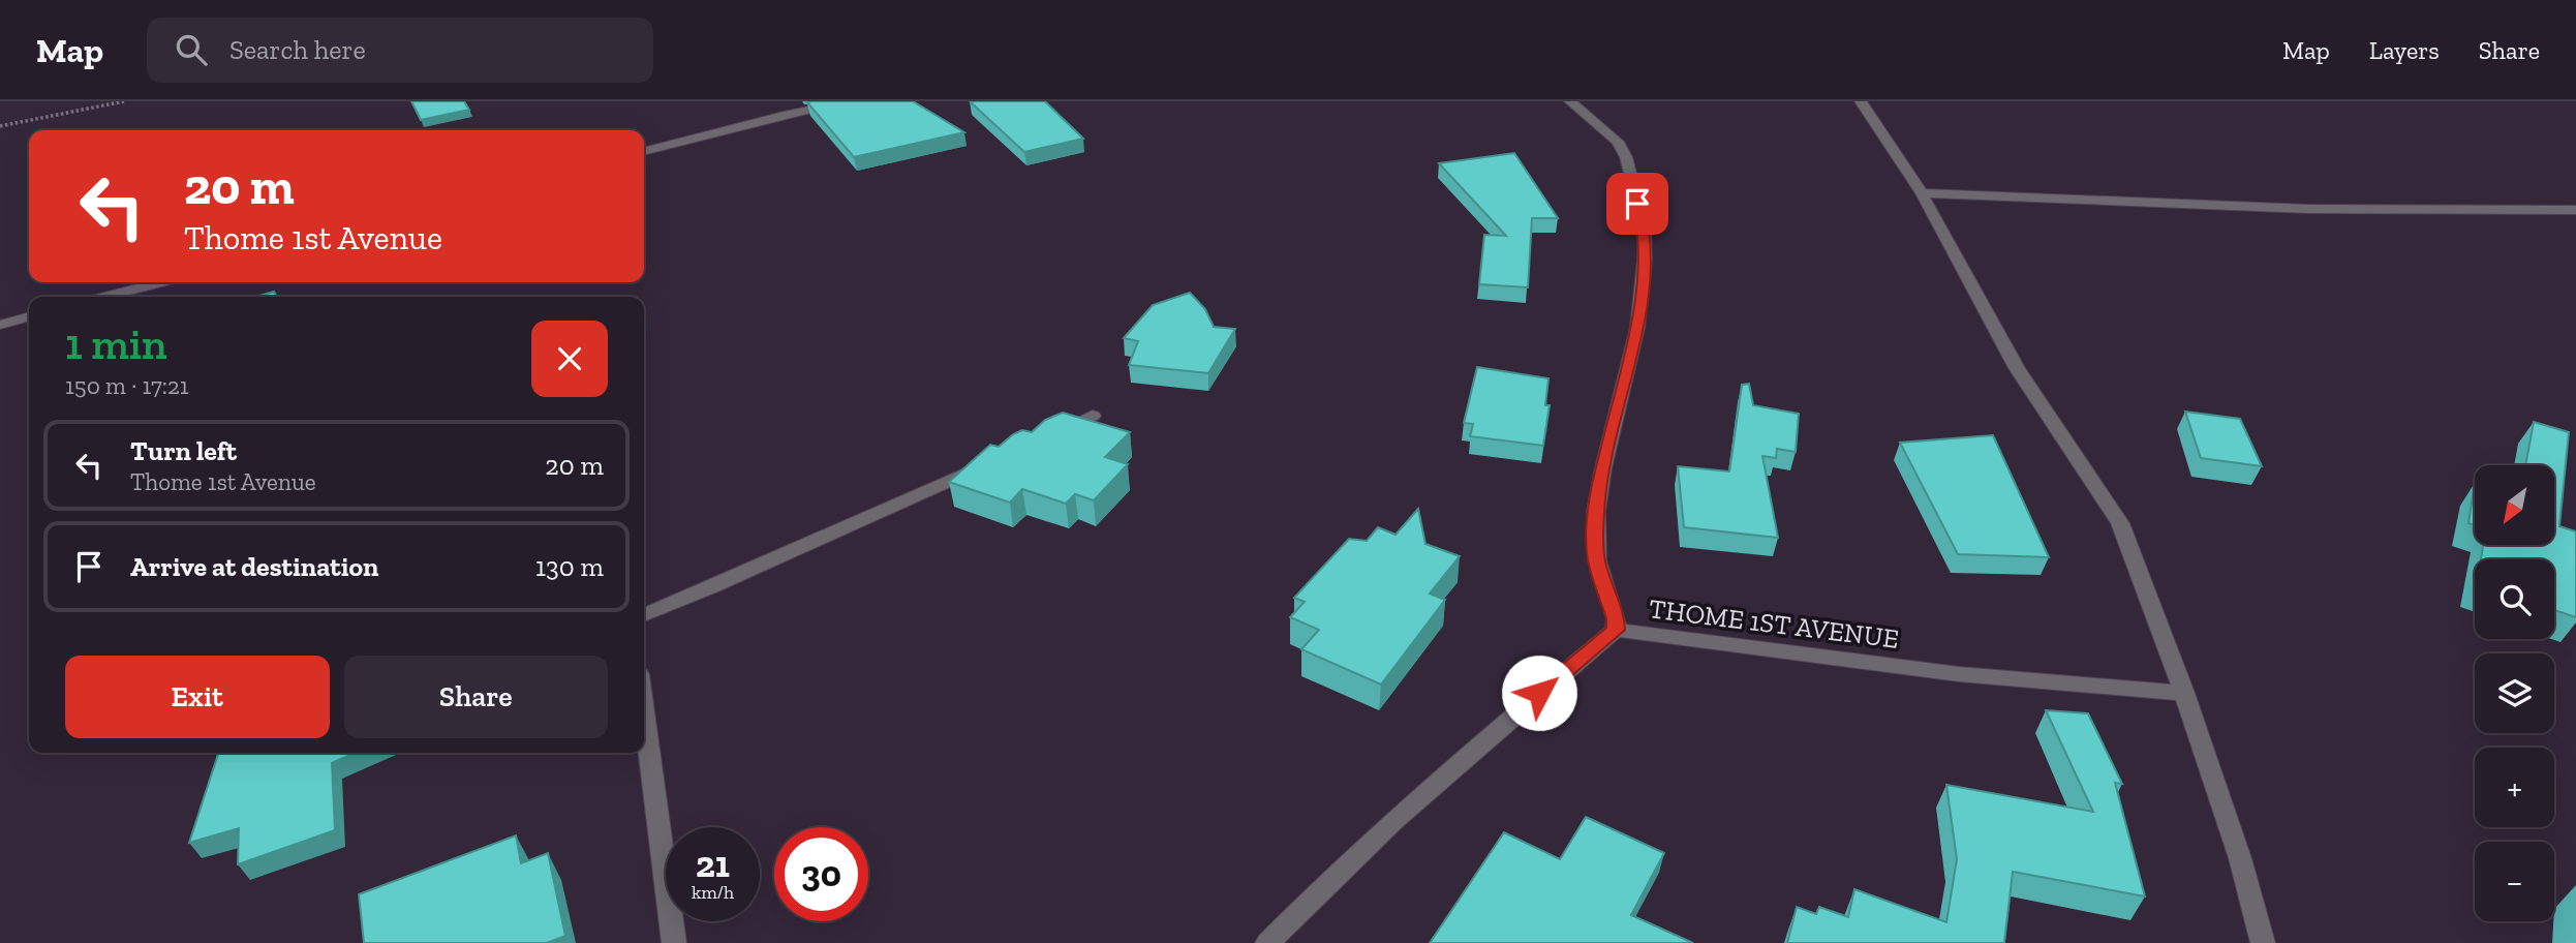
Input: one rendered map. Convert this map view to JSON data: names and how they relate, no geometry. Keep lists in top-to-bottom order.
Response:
{
  "streets": {
    "street": ["THOME 1ST AVENUE"]
  },
  "north": "bottom left",
  "page": {
    "header": "Map",
    "search": "Search here",
    "nav": ["Map", "Layers", "Share"],
    "turn": ["20 m", "Thome 1st Avenue"],
    "heading": ["1 min", "150 m · 17:21"],
    "list": [
      {
        "name": "Turn left",
        "note": "Thome 1st Avenue",
        "value": "20 m"
      },
      {
        "name": "Arrive at destination",
        "value": "130 m"
      }
    ],
    "map_buttons": ["+", "−"],
    "buttons": ["Exit", "Share"],
    "speed": "21 km/h",
    "limit": "30"
  }
}
